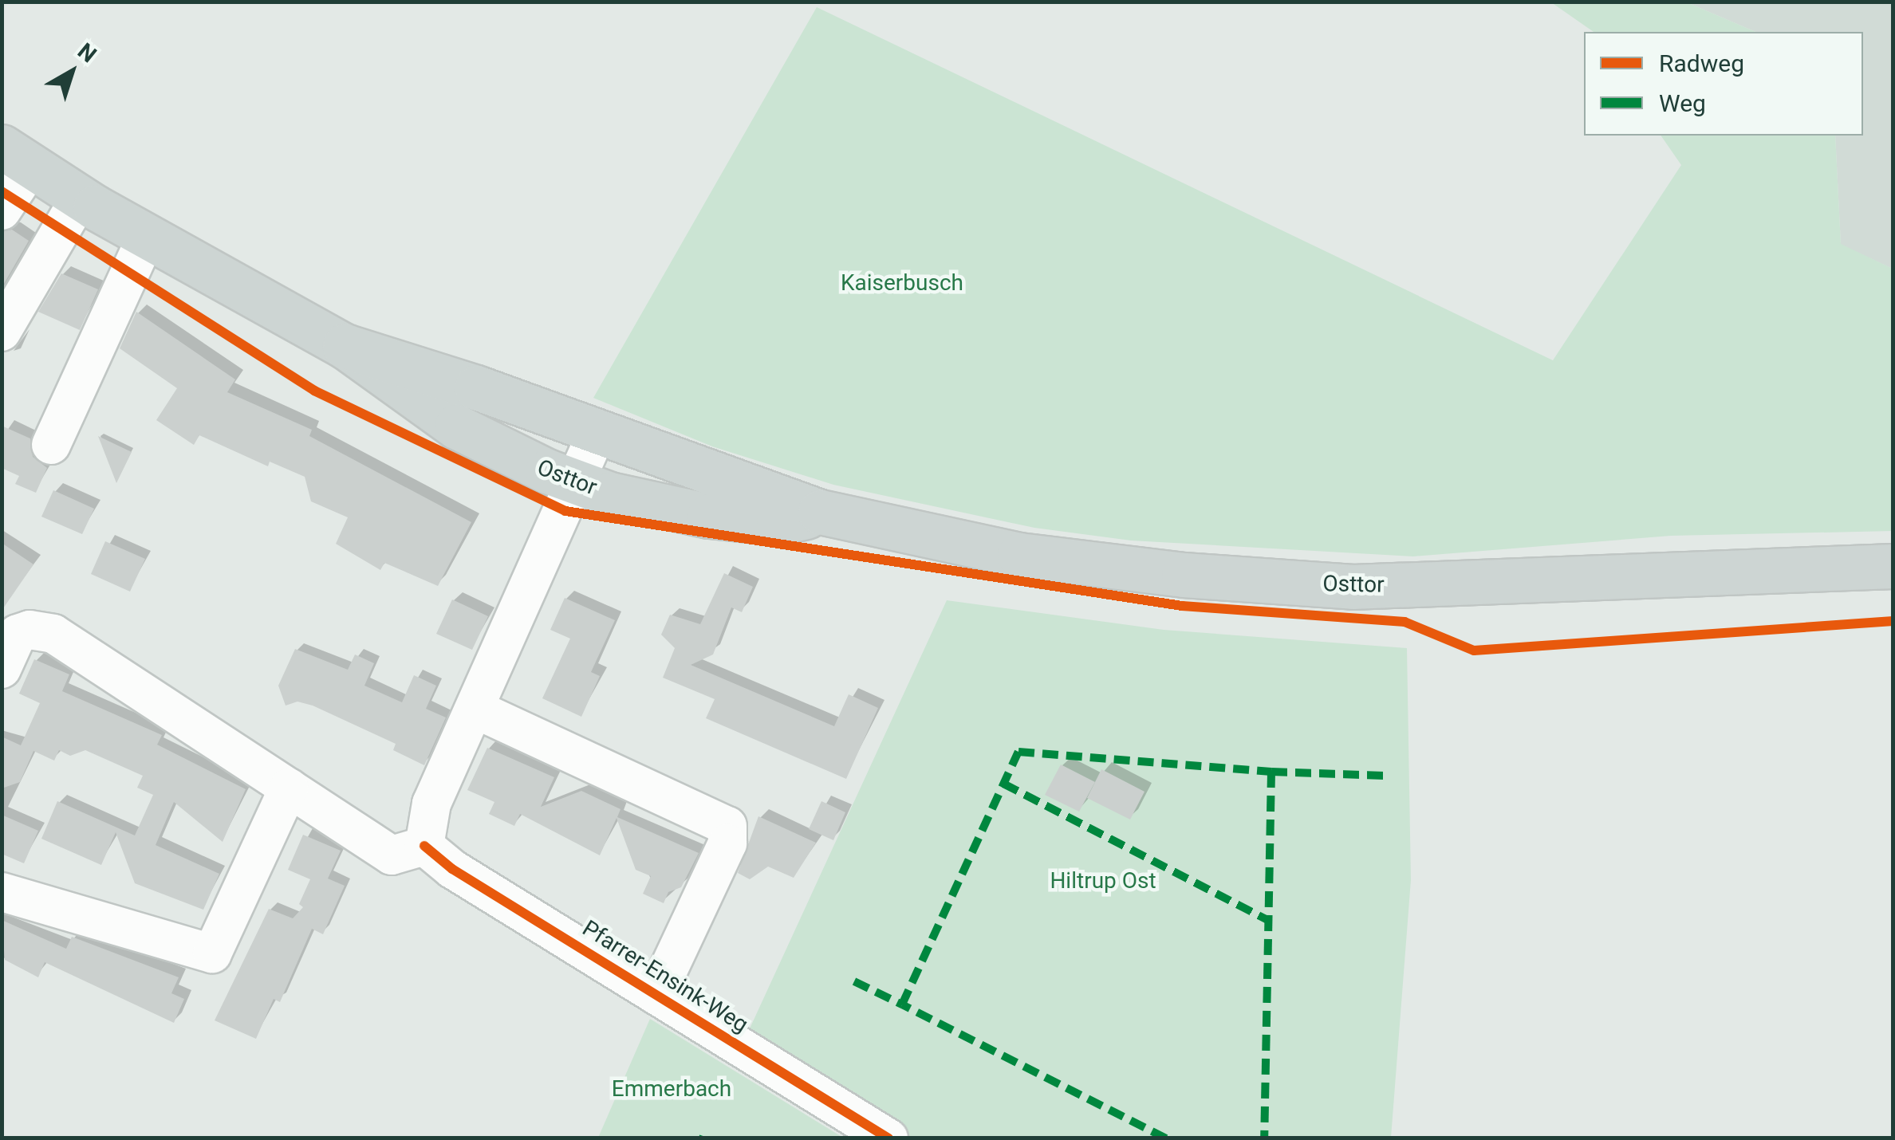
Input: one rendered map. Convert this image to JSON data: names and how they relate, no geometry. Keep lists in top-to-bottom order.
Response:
{
  "streets": {
    "main road": ["Osttor"],
    "street": ["Pfarrer-Ensink-Weg"]
  },
  "parks": ["Kaiserbusch", "Hiltrup Ost", "Emmerbach"],
  "legend": ["Radweg", "Weg"],
  "north": "top right"
}
